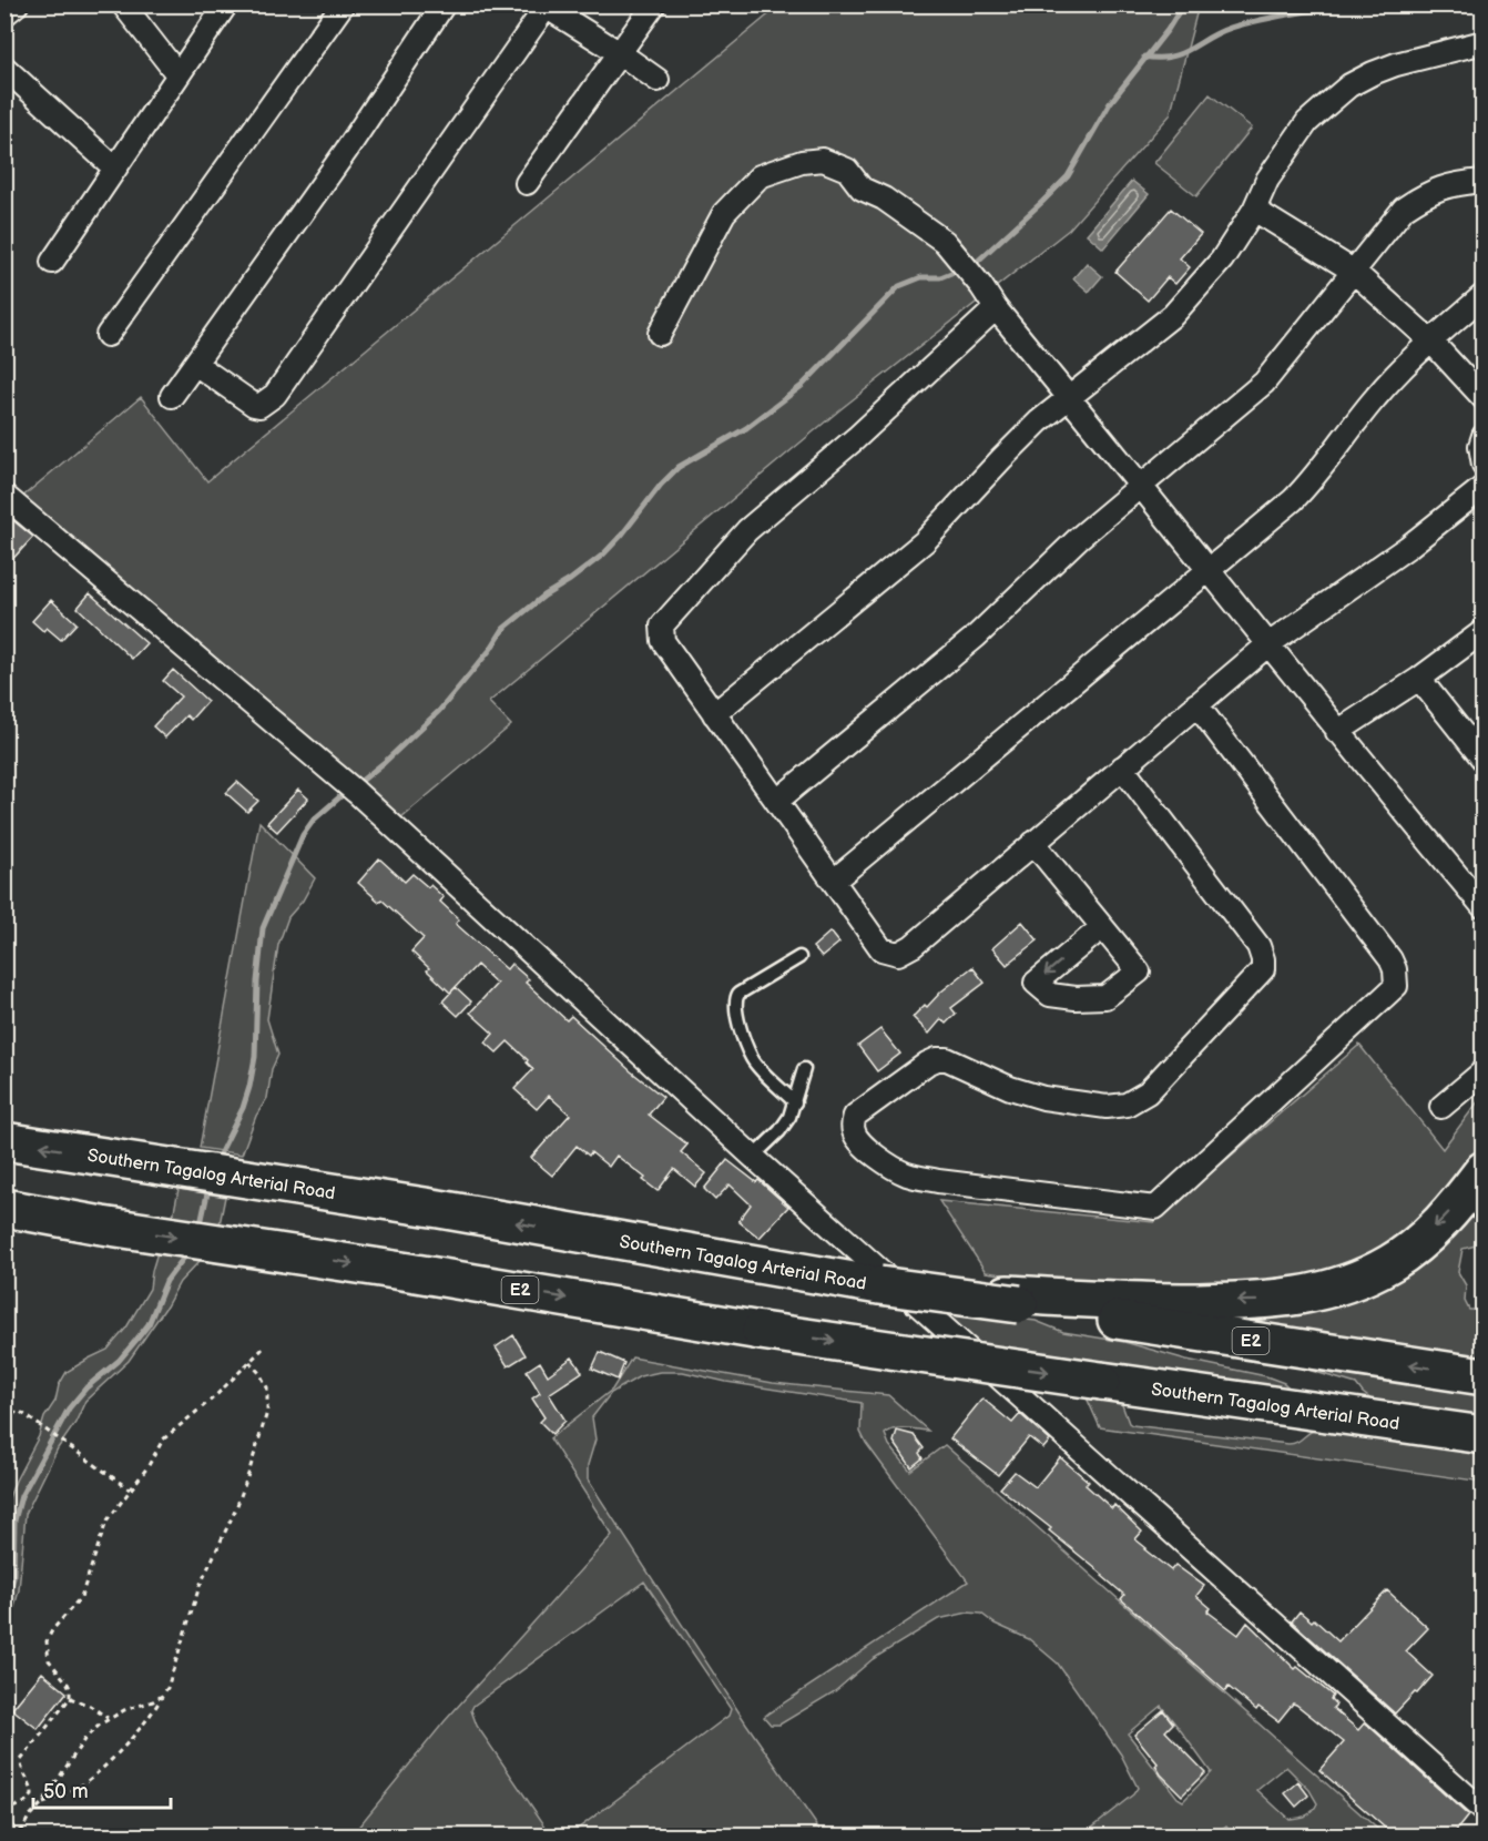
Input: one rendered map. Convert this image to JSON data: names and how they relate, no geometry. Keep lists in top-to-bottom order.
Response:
{
  "streets": {
    "highway": ["Southern Tagalog Arterial Road", "E2"]
  },
  "scale_bar": "50 m"
}
